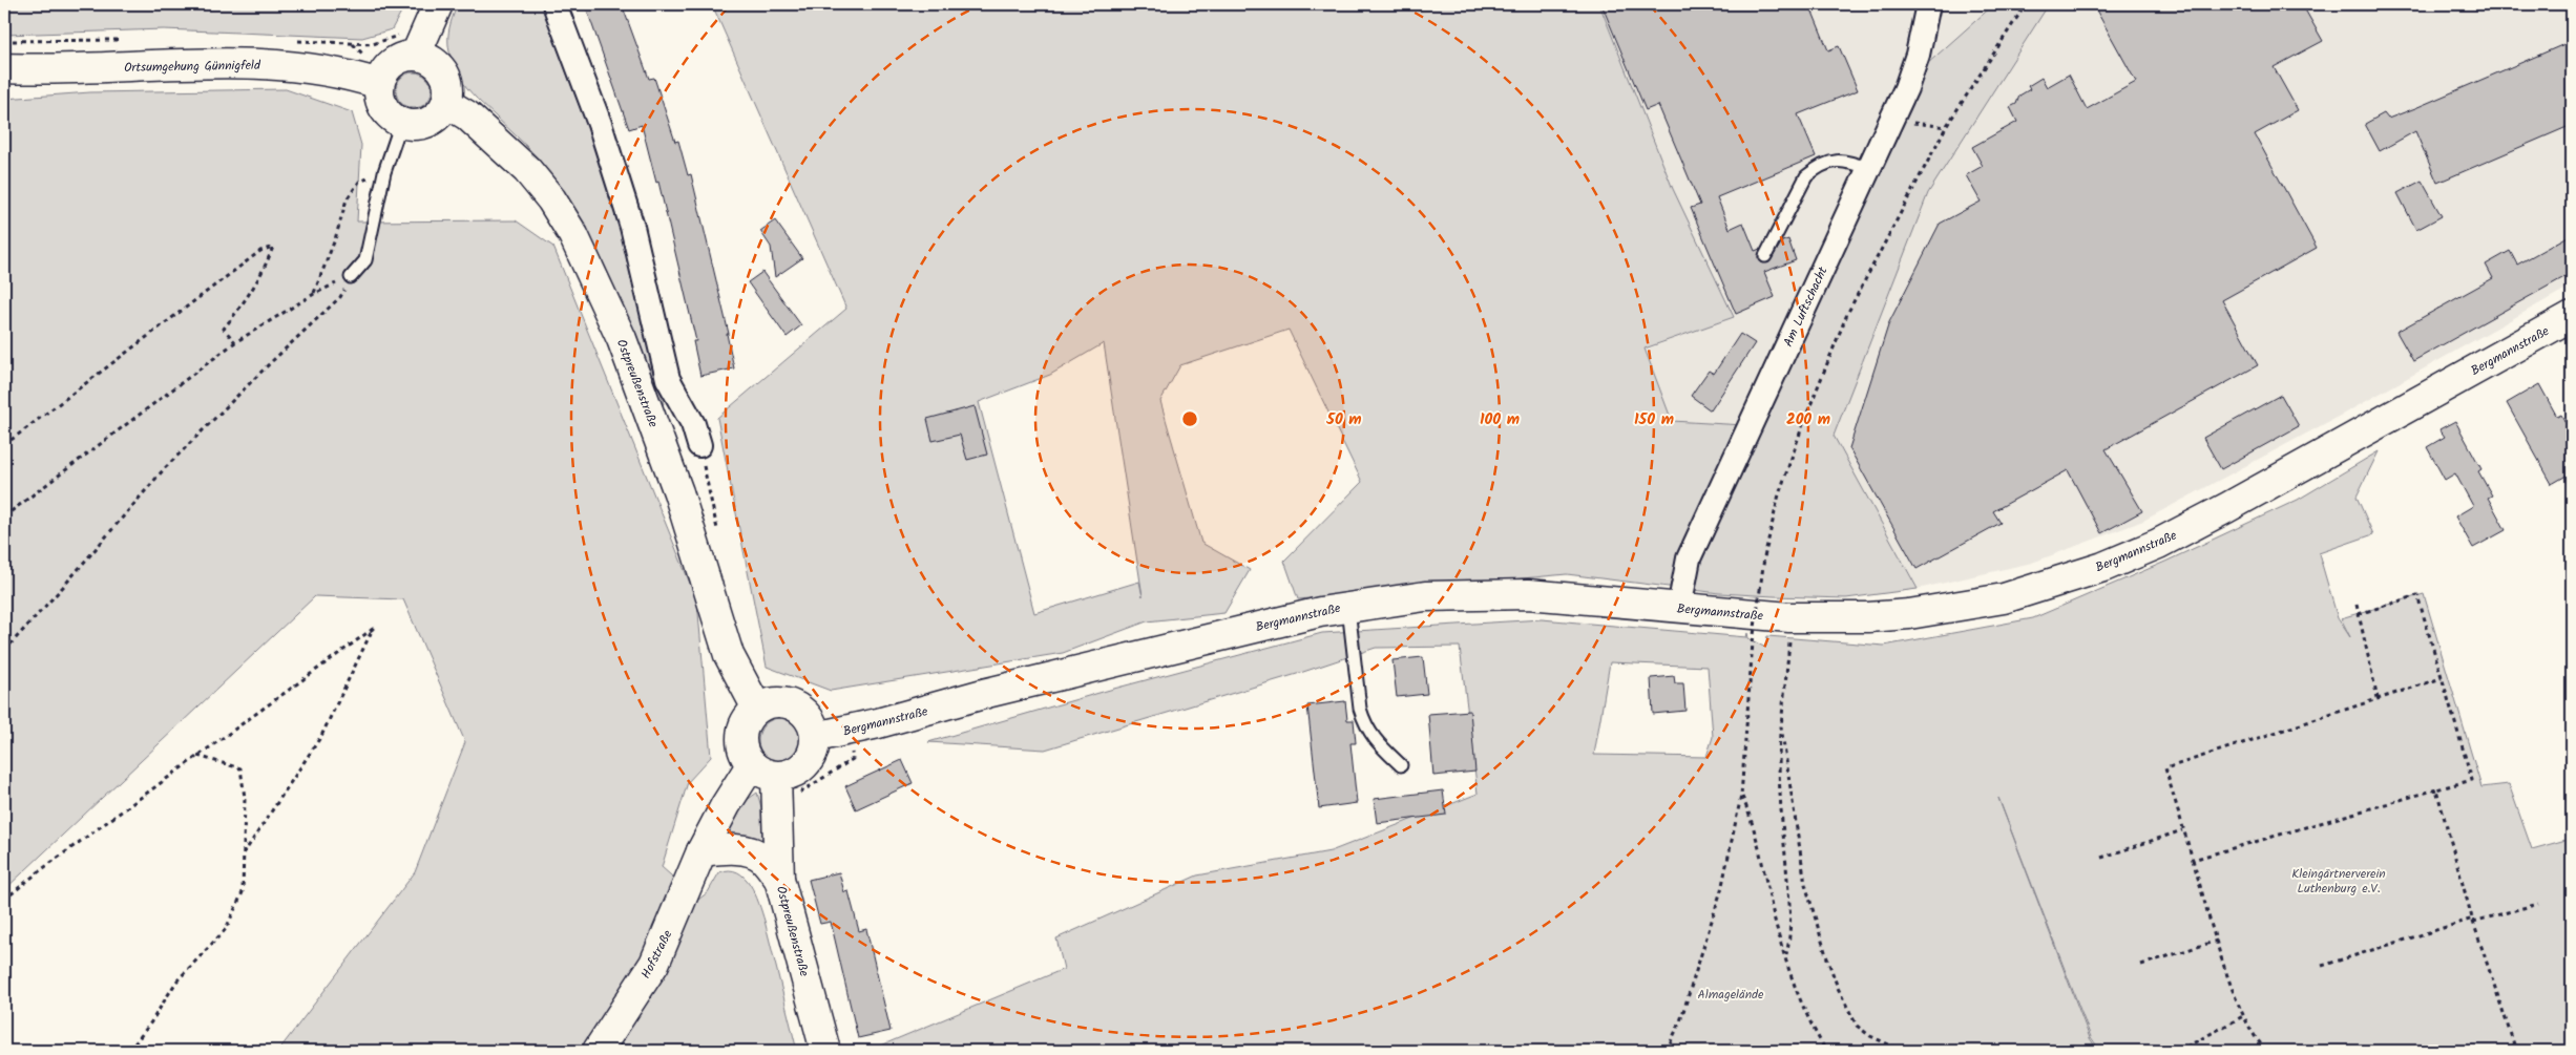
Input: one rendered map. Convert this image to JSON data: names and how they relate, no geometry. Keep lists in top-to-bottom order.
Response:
{
  "streets": {
    "street": [
      "Ortsumgehung Günnigfeld",
      "Am Luftschacht",
      "Bergmannstraße",
      "Ostpreußenstraße",
      "Hofstraße"
    ]
  },
  "crossings": [
    ["Ortsumgehung Günnigfeld", "Ostpreußenstraße"],
    ["Am Luftschacht", "Bergmannstraße"],
    ["Bergmannstraße", "Ostpreußenstraße"],
    ["Bergmannstraße", "Hofstraße"],
    ["Ostpreußenstraße", "Hofstraße"]
  ],
  "parks": ["Kleingärtnerverein Luthenburg e.V.", "Almagelände"],
  "rings": [
    "50 m",
    "100 m",
    "150 m",
    "200 m"
  ]
}
